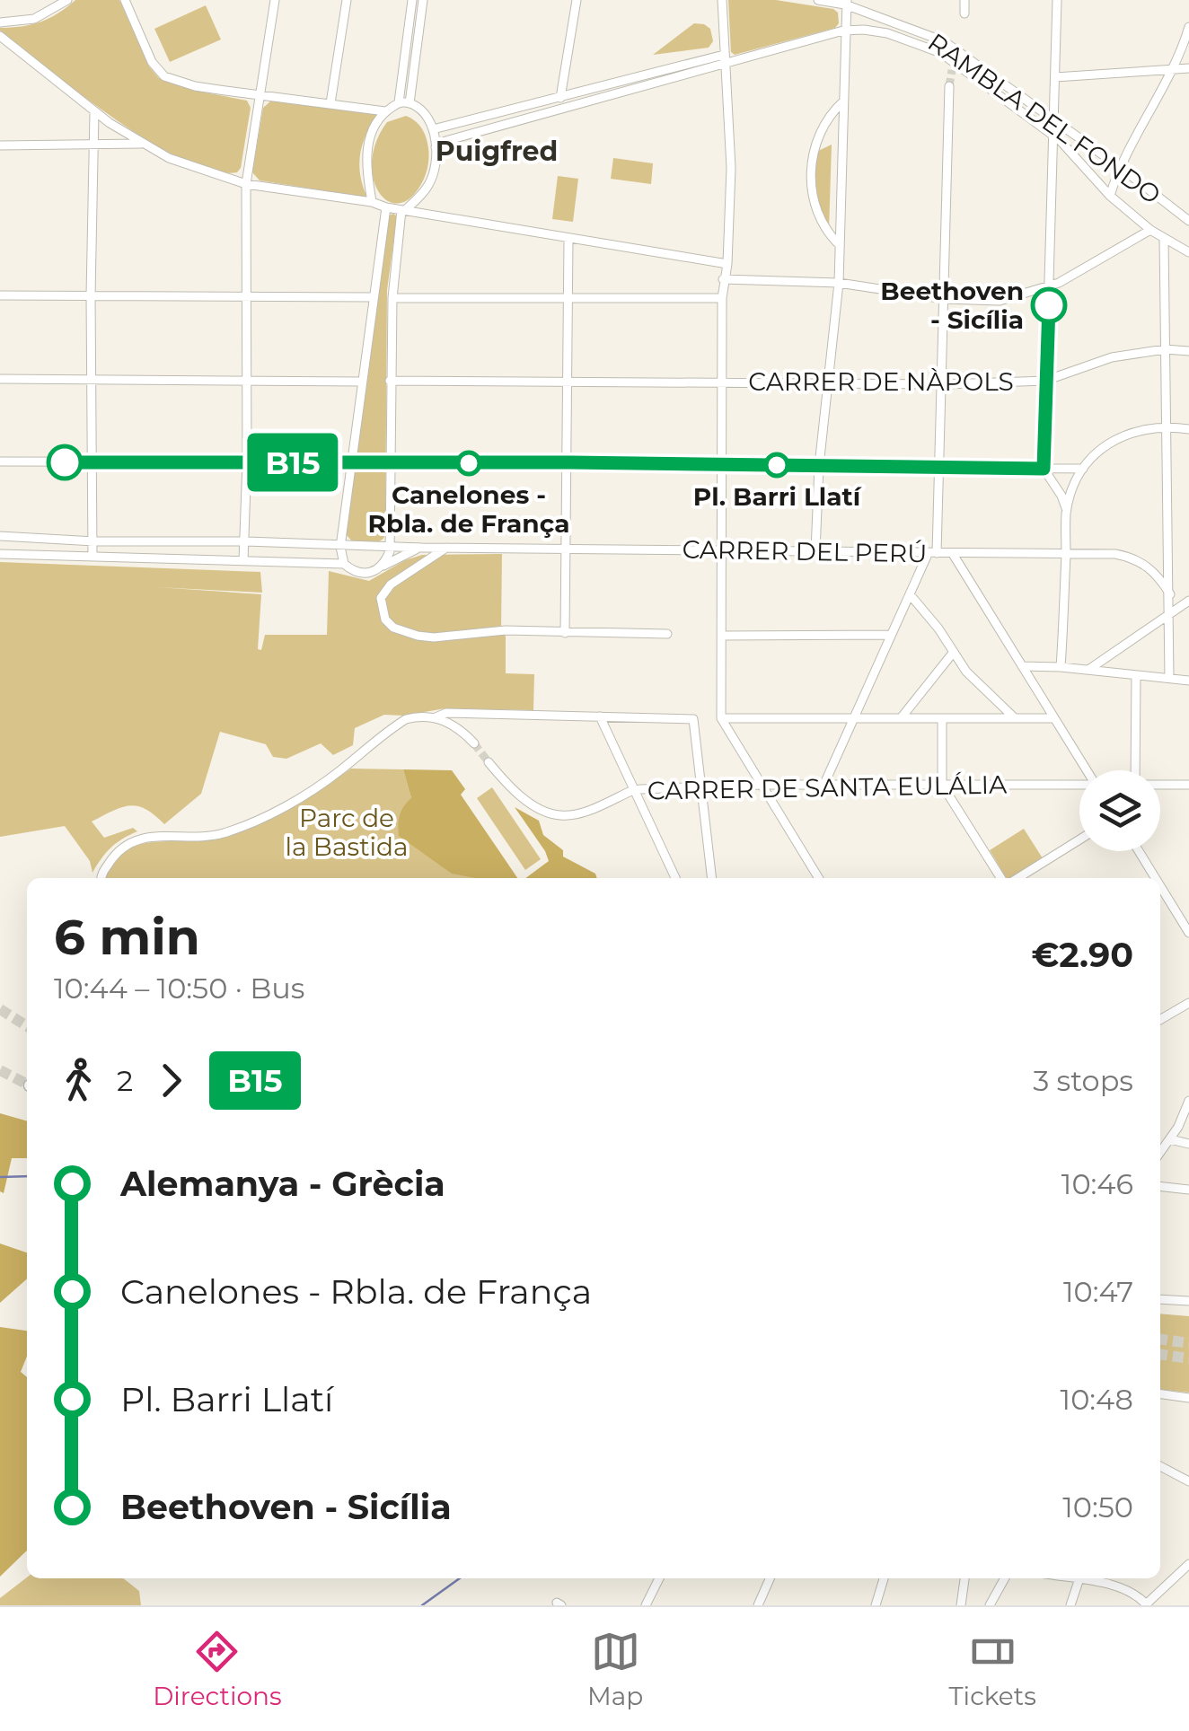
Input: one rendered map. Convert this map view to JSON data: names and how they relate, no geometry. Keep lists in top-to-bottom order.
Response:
{
  "streets": {
    "street": [
      "RAMBLA DEL FONDO",
      "CARRER DE NÀPOLS",
      "CARRER DEL PERÚ",
      "CARRER DE SANTA EULÁLIA"
    ]
  },
  "districts": ["Puigfred"],
  "parks": ["Parc de la Bastida"],
  "places": ["Beethoven - Sicília", "Canelones - Rbla. de França", "Pl. Barri Llatí"],
  "lines": ["bus line B15"],
  "page": {
    "on_map": "B15",
    "heading": ["6 min", "10:44 – 10:50 · Bus", "€2.90"],
    "legs": ["2", "B15", "3 stops"],
    "list": [
      {
        "name": "Alemanya - Grècia",
        "value": "10:46"
      },
      {
        "name": "Canelones - Rbla. de França",
        "value": "10:47"
      },
      {
        "name": "Pl. Barri Llatí",
        "value": "10:48"
      },
      {
        "name": "Beethoven - Sicília",
        "value": "10:50"
      }
    ],
    "tabs": ["Directions", "Map", "Tickets"]
  }
}
